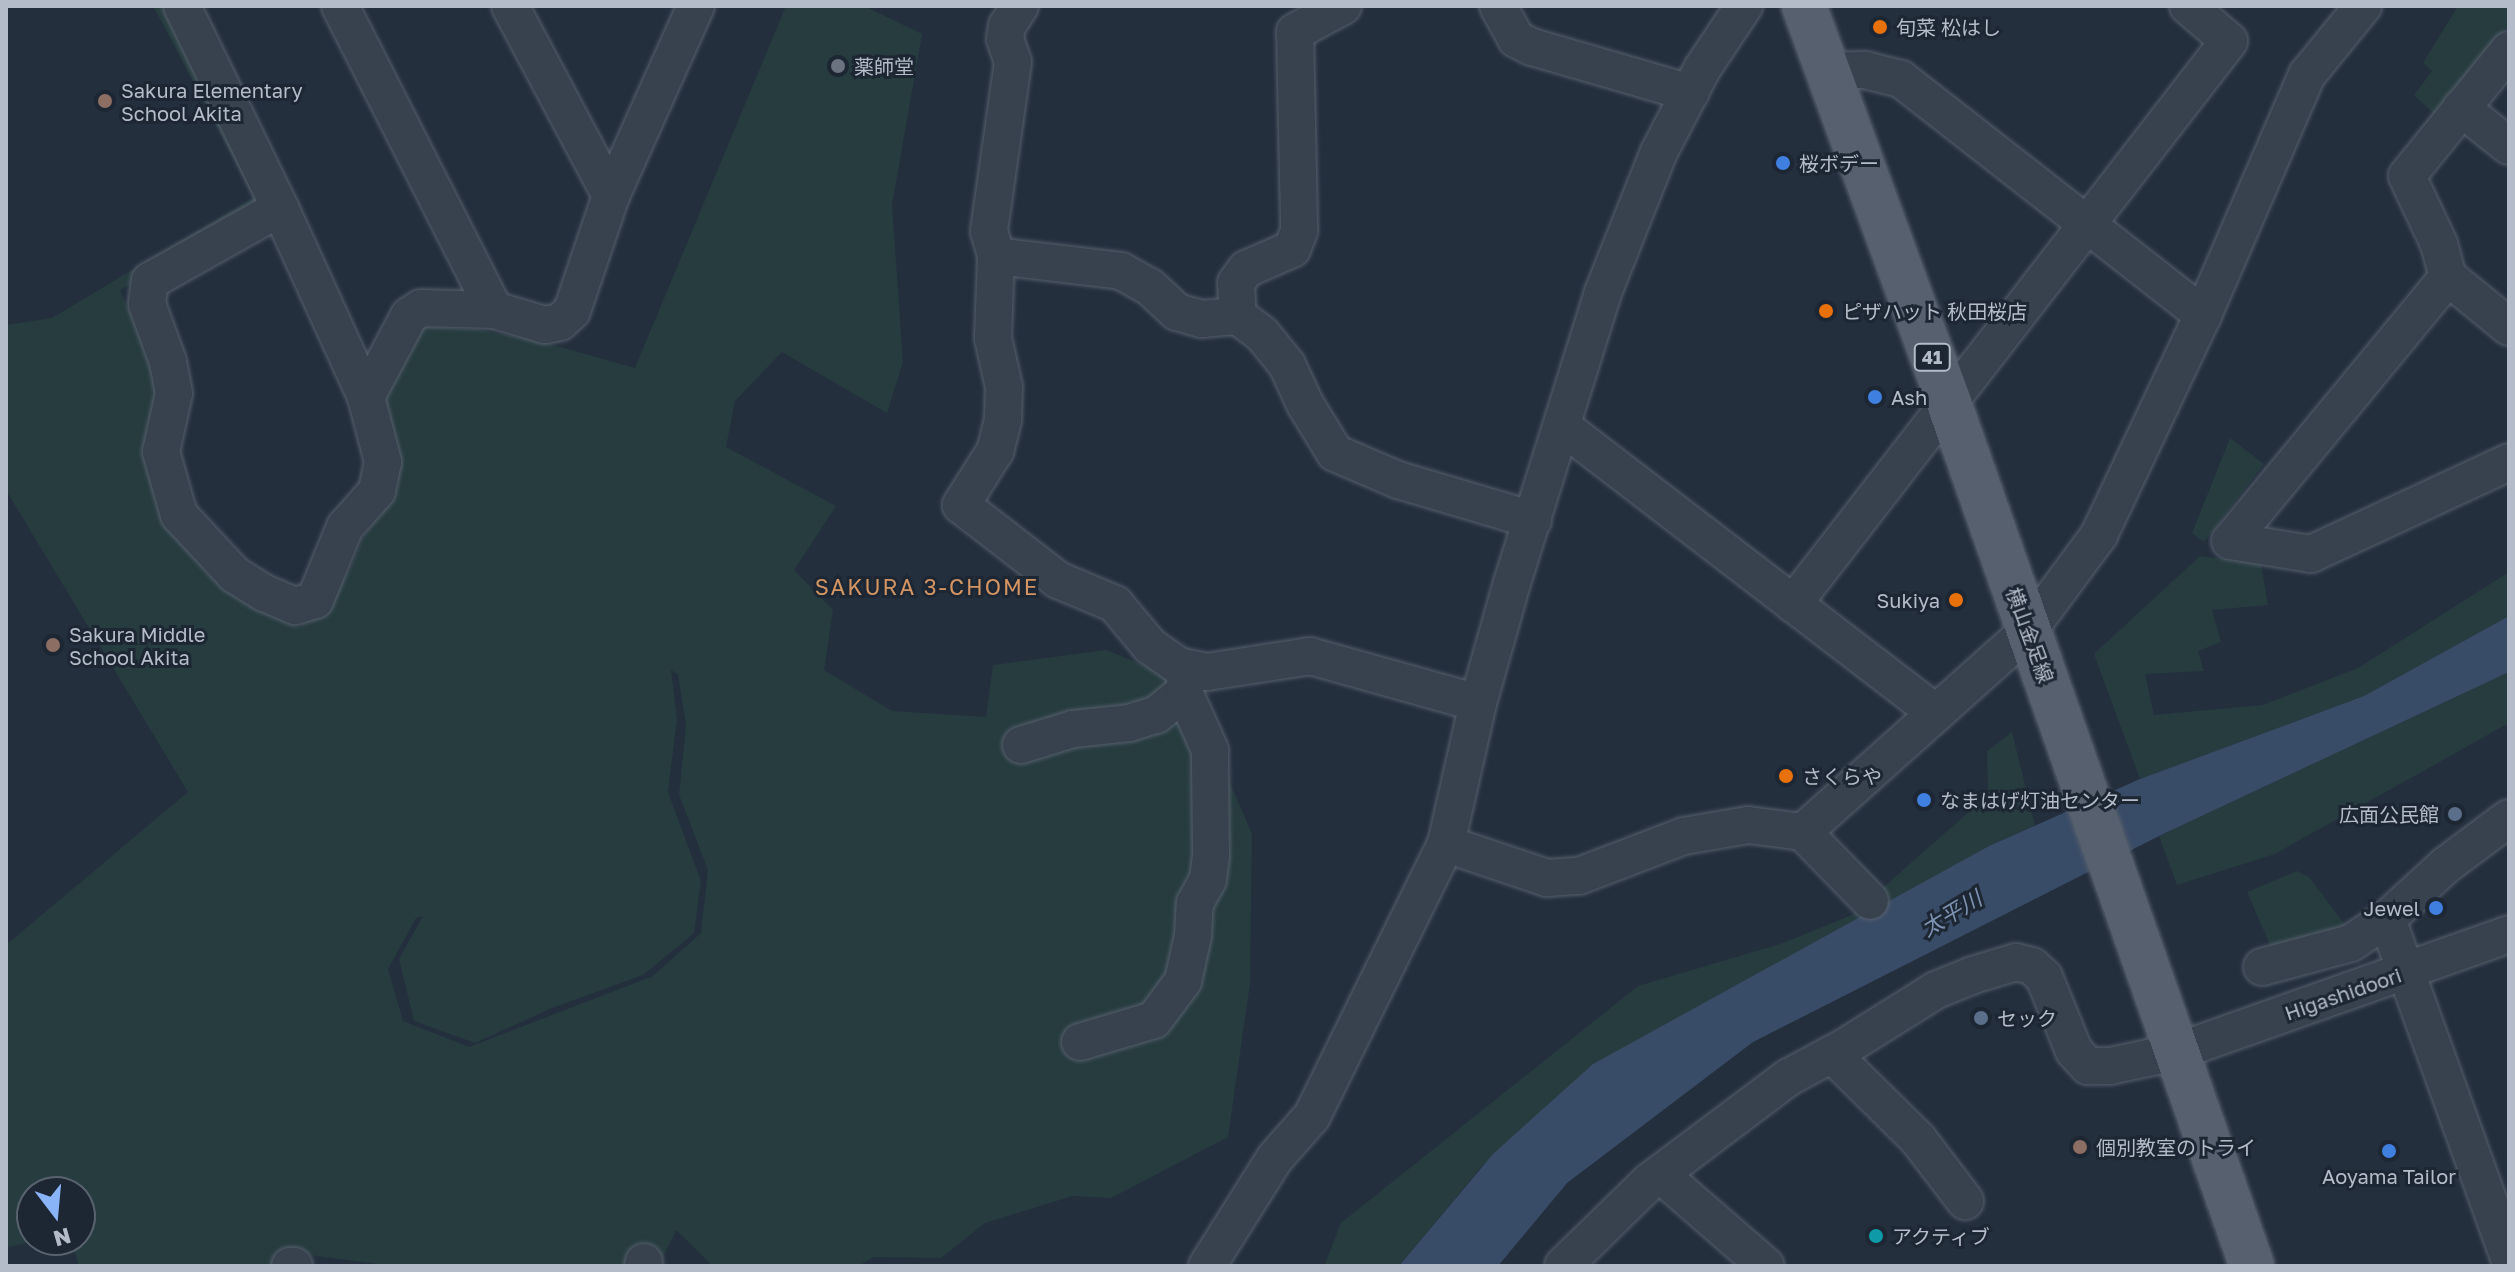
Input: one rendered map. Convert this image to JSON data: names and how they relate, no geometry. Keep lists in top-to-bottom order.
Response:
{
  "streets": {
    "main road": ["41", "横山金足線"],
    "street": ["Higashidoori"]
  },
  "crossings": [
    ["横山金足線", "Higashidoori"]
  ],
  "districts": ["SAKURA 3-CHOME"],
  "water": ["太平川"],
  "places": [
    "旬菜 松はし",
    "薬師堂",
    "Sakura Elementary School Akita",
    "桜ボデー",
    "ピザハット 秋田桜店",
    "Ash",
    "Sukiya",
    "Sakura Middle School Akita",
    "さくらや",
    "なまはげ灯油センター",
    "広面公民館",
    "Jewel",
    "セック",
    "個別教室のトライ",
    "Aoyama Tailor",
    "アクティブ"
  ],
  "north": "bottom"
}
